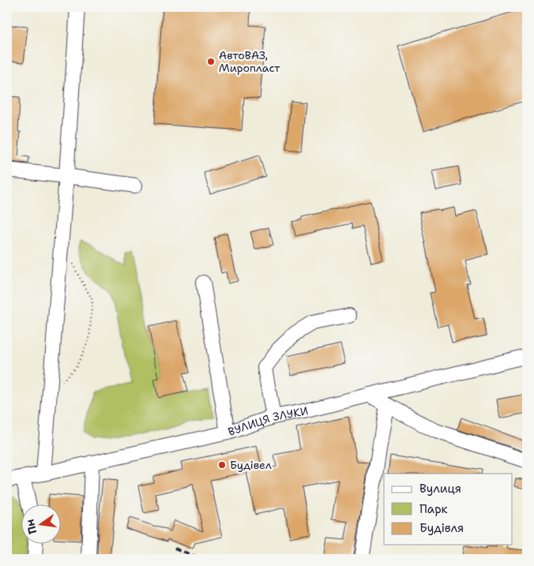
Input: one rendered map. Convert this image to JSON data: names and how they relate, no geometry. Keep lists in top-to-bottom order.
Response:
{
  "streets": {
    "street": ["ВУЛИЦЯ ЗЛУКИ"]
  },
  "places": ["АвтоВАЗ, Миропласт", "Будівел"],
  "legend": ["Вулиця", "Парк", "Будівля"],
  "north": "left"
}
